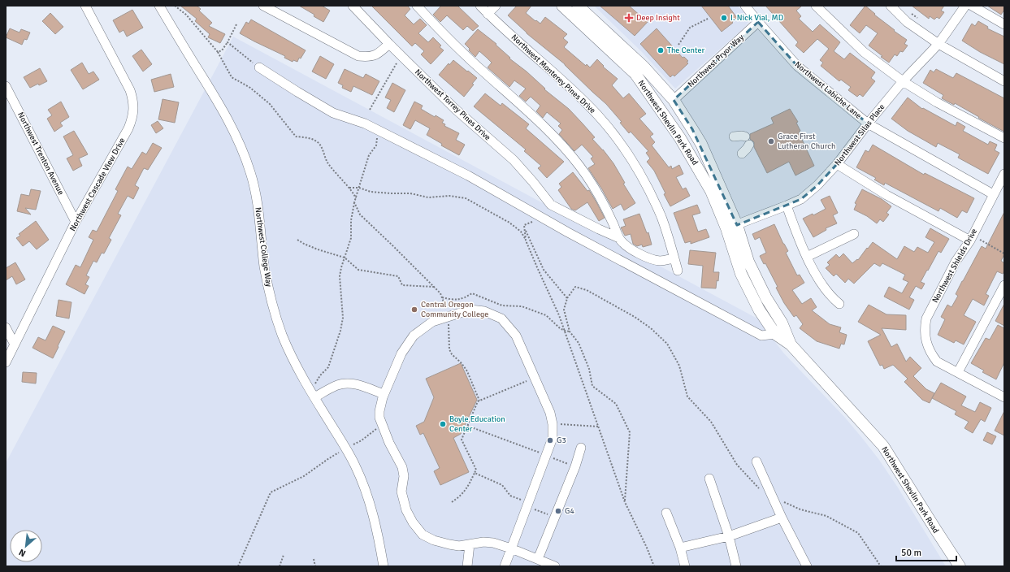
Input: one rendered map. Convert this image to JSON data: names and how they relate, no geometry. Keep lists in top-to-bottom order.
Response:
{
  "streets": {
    "main road": ["Northwest Shevlin Park Road"],
    "street": [
      "Northwest Pryor Way",
      "Northwest Monterey Pines Drive",
      "Northwest Labiche Lane",
      "Northwest Torrey Pines Drive",
      "Northwest Silas Place",
      "Northwest Trenton Avenue",
      "Northwest Cascade View Drive",
      "Northwest College Way",
      "Northwest Shields Drive"
    ]
  },
  "crossings": [
    ["Northwest Pryor Way", "Northwest Labiche Lane"],
    ["Northwest Pryor Way", "Northwest Shevlin Park Road"],
    ["Northwest Labiche Lane", "Northwest Silas Place"],
    ["Northwest Labiche Lane", "Northwest Shields Drive"],
    ["Northwest Shevlin Park Road", "Northwest Silas Place"],
    ["Northwest Trenton Avenue", "Northwest Cascade View Drive"]
  ],
  "places": {
    "health": ["Deep Insight"],
    "other": [
      "I. Nick Vial, MD",
      "The Center",
      "Grace First Lutheran Church",
      "Central Oregon Community College",
      "Boyle Education Center",
      "G3",
      "G4"
    ]
  },
  "scale_bar": "50 m",
  "north": "bottom left"
}
